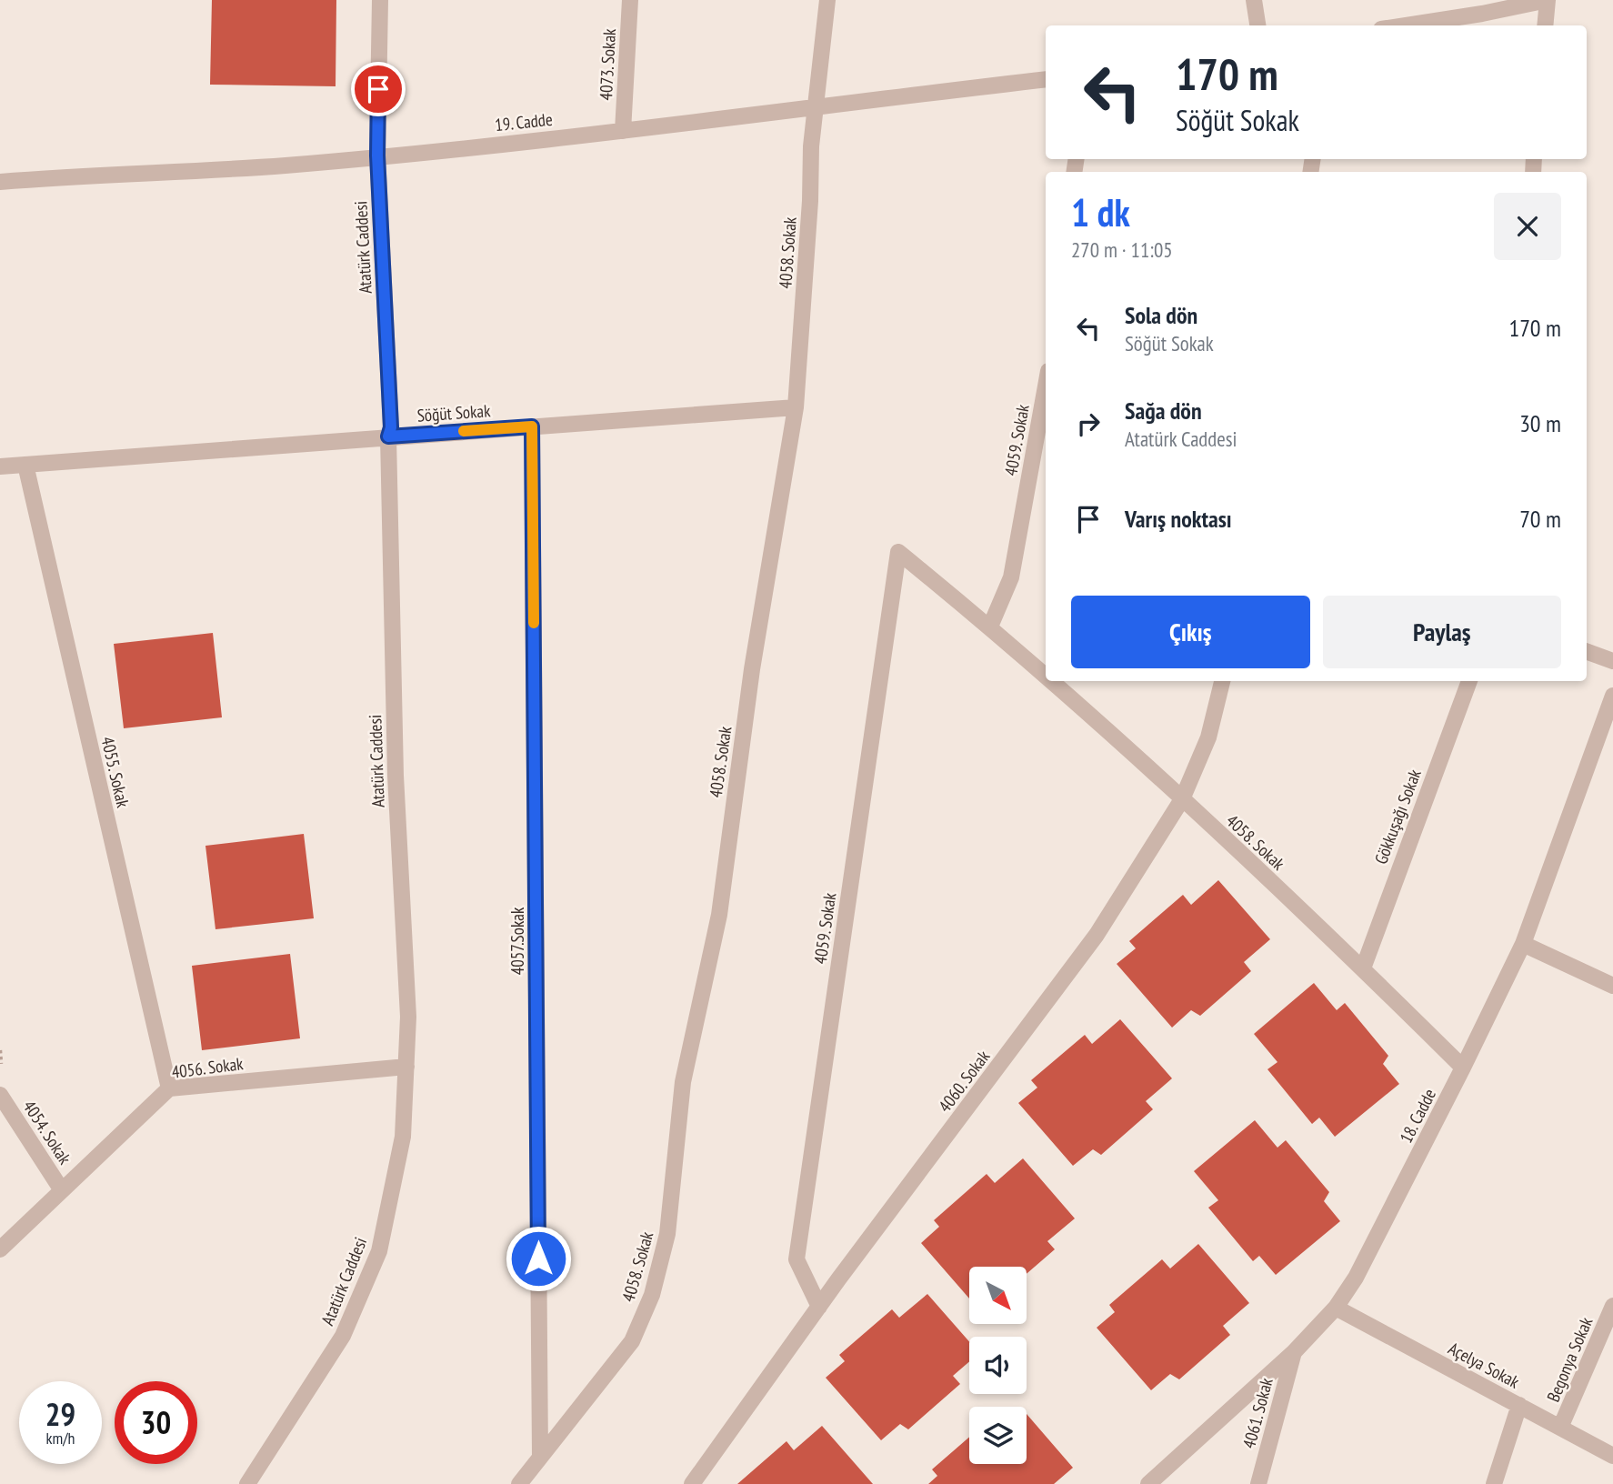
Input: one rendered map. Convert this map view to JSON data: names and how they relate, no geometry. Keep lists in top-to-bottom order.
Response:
{
  "streets": {
    "street": [
      "4073. Sokak",
      "19. Cadde",
      "Atatürk Caddesi",
      "4058. Sokak",
      "Söğüt Sokak",
      "4059. Sokak",
      "4055. Sokak",
      "Gökkuşağı Sokak",
      "4057.Sokak",
      "4056. Sokak",
      "4060. Sokak",
      "18. Cadde",
      "4054. Sokak",
      "Begonya Sokak",
      "Açelya Sokak",
      "4061. Sokak"
    ]
  },
  "crossings": [
    ["4073. Sokak", "19. Cadde"],
    ["19. Cadde", "Atatürk Caddesi"],
    ["19. Cadde", "4058. Sokak"],
    ["Atatürk Caddesi", "Söğüt Sokak"],
    ["Atatürk Caddesi", "4056. Sokak"],
    ["4058. Sokak", "Söğüt Sokak"],
    ["4058. Sokak", "4059. Sokak"],
    ["4058. Sokak", "Gökkuşağı Sokak"],
    ["4058. Sokak", "4057.Sokak"],
    ["4058. Sokak", "4060. Sokak"],
    ["4058. Sokak", "18. Cadde"],
    ["Söğüt Sokak", "4055. Sokak"],
    ["Söğüt Sokak", "4057.Sokak"],
    ["4059. Sokak", "4060. Sokak"],
    ["4055. Sokak", "4056. Sokak"],
    ["4056. Sokak", "4054. Sokak"],
    ["18. Cadde", "Açelya Sokak"],
    ["18. Cadde", "4061. Sokak"],
    ["Begonya Sokak", "Açelya Sokak"]
  ],
  "north": "bottom right",
  "page": {
    "turn": ["170 m", "Söğüt Sokak"],
    "heading": ["1 dk", "270 m · 11:05"],
    "list": [
      {
        "name": "Sola dön",
        "note": "Söğüt Sokak",
        "value": "170 m"
      },
      {
        "name": "Sağa dön",
        "note": "Atatürk Caddesi",
        "value": "30 m"
      },
      {
        "name": "Varış noktası",
        "value": "70 m"
      }
    ],
    "buttons": ["Çıkış", "Paylaş"],
    "speed": "29 km/h",
    "limit": "30"
  }
}
